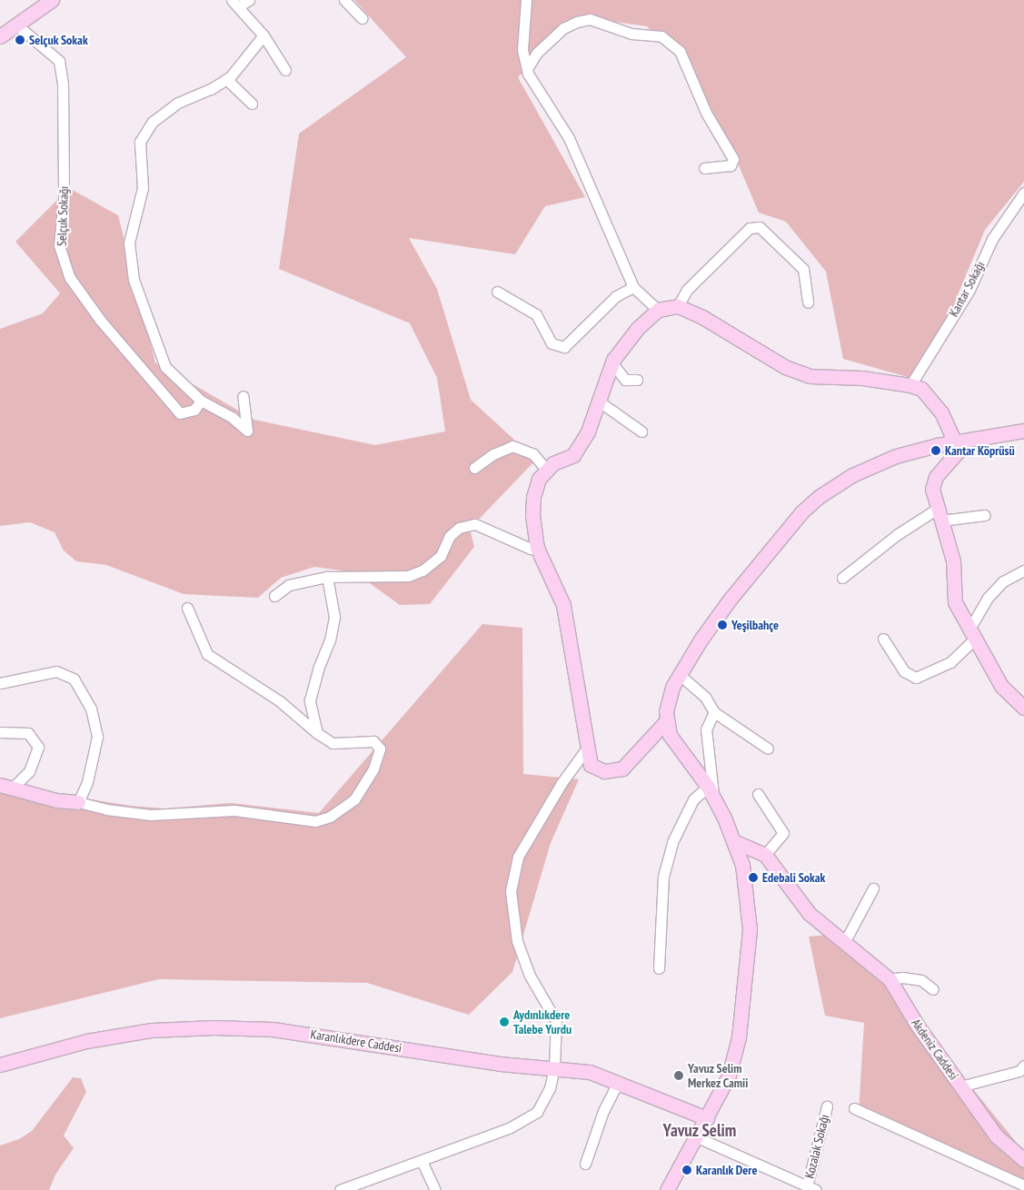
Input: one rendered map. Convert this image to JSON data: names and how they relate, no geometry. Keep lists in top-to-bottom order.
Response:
{
  "streets": {
    "street": [
      "Selçuk Sokağı",
      "Kantar Sokağı",
      "Karanlıkdere Caddesi",
      "Akdeniz Caddesi",
      "Kozalak Sokağı"
    ]
  },
  "districts": ["Yavuz Selim"],
  "places": [
    "Selçuk Sokak",
    "Kantar Köprüsü",
    "Yeşilbahçe",
    "Edebali Sokak",
    "Aydınlıkdere Talebe Yurdu",
    "Yavuz Selim Merkez Camii",
    "Karanlık Dere"
  ]
}
